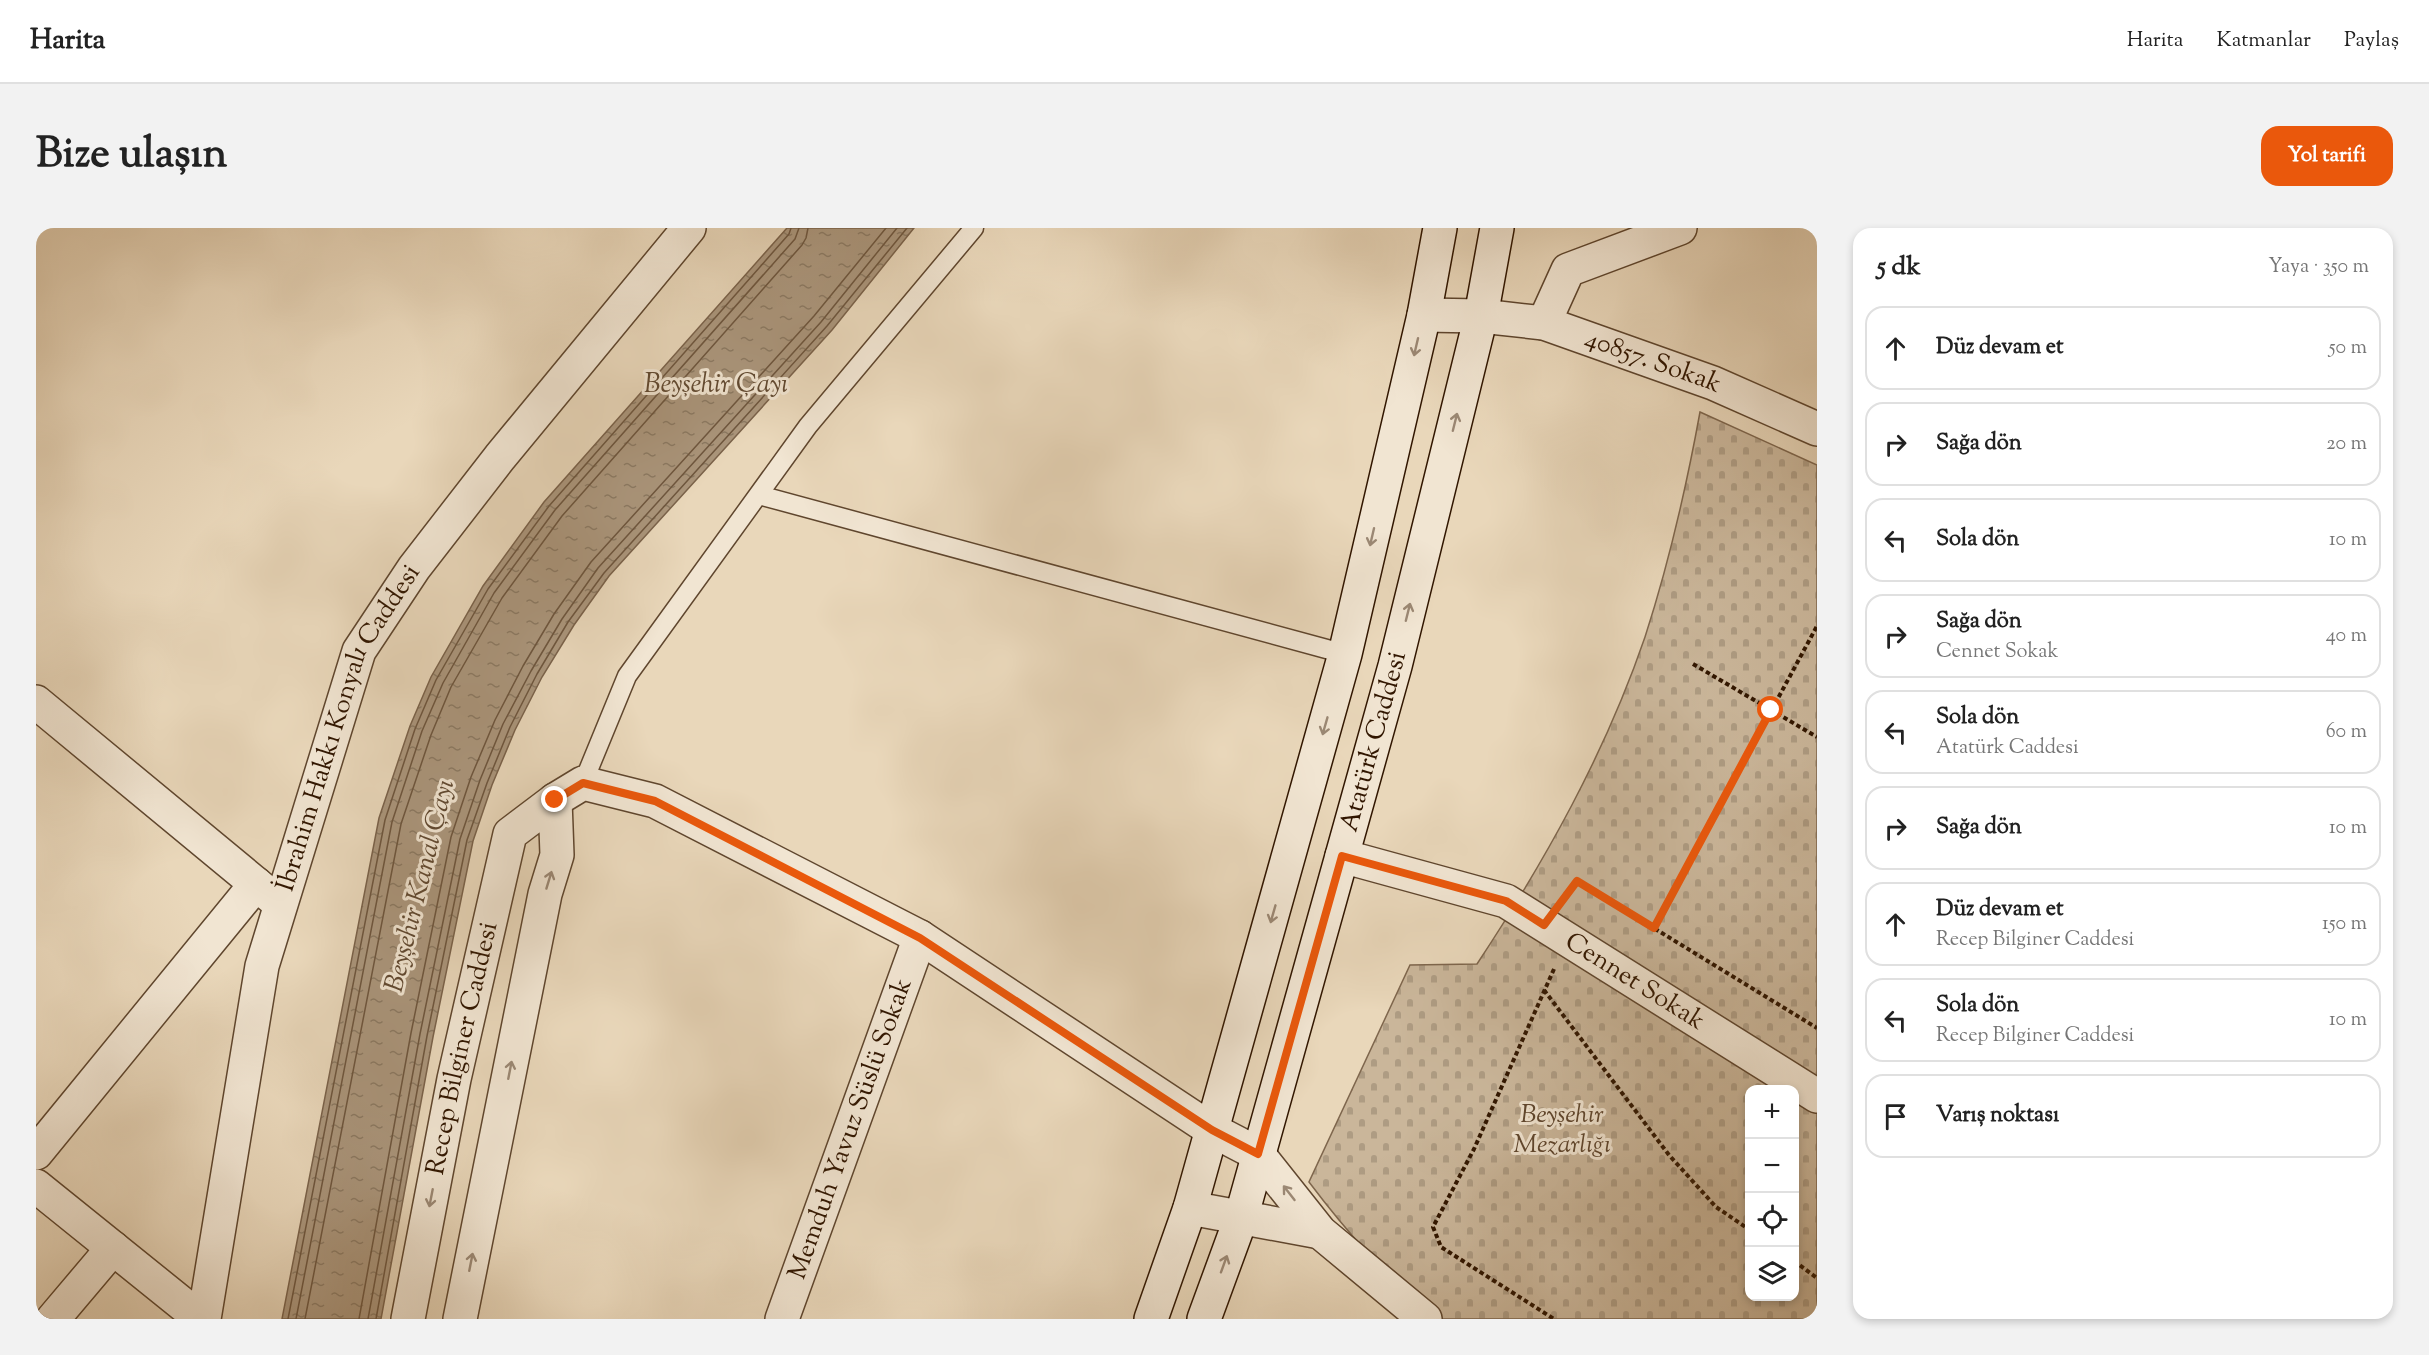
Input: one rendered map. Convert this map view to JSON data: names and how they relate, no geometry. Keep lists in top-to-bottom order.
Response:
{
  "streets": {
    "street": [
      "40857. Sokak",
      "İbrahim Hakkı Konyalı Caddesi",
      "Atatürk Caddesi",
      "Cennet Sokak",
      "Recep Bilginer Caddesi",
      "Memduh Yavuz Süslü Sokak"
    ]
  },
  "crossings": [
    ["40857. Sokak", "Atatürk Caddesi"],
    ["Atatürk Caddesi", "Cennet Sokak"]
  ],
  "water": ["Beyşehir Çayı", "Beyşehir Kanal Çayı"],
  "parks": ["Beyşehir Mezarlığı"],
  "page": {
    "header": "Harita",
    "nav": ["Harita", "Katmanlar", "Paylaş"],
    "title": "Bize ulaşın",
    "buttons": "Yol tarifi",
    "heading": ["5 dk", "Yaya · 350 m"],
    "list": [
      ["Düz devam et", "50 m"],
      ["Sağa dön", "20 m"],
      ["Sola dön", "10 m"],
      ["Sağa dön", "Cennet Sokak", "40 m"],
      ["Sola dön", "Atatürk Caddesi", "60 m"],
      ["Sağa dön", "10 m"],
      ["Düz devam et", "Recep Bilginer Caddesi", "150 m"],
      ["Sola dön", "Recep Bilginer Caddesi", "10 m"],
      "Varış noktası"
    ],
    "map_buttons": ["+", "−"]
  }
}
